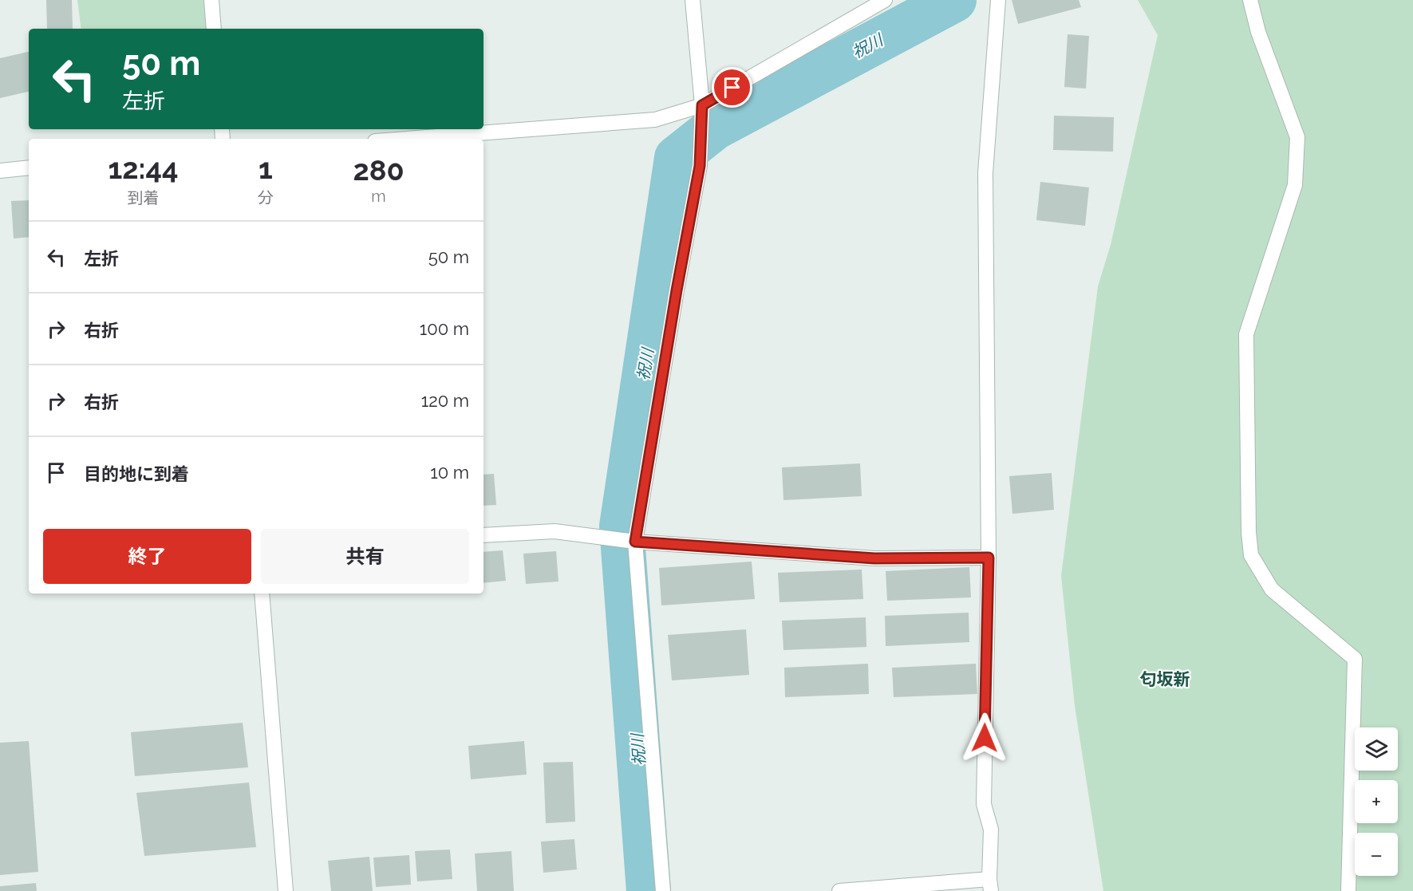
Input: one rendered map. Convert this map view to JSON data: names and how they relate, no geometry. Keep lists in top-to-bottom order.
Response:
{
  "districts": ["匂坂新"],
  "water": ["祝川"],
  "page": {
    "turn": ["50 m", "左折"],
    "eta": [
      "12:44",
      "到着",
      "1",
      "分",
      "280",
      "m"
    ],
    "list": [
      {
        "name": "左折",
        "value": "50 m"
      },
      {
        "name": "右折",
        "value": "100 m"
      },
      {
        "name": "右折",
        "value": "120 m"
      },
      {
        "name": "目的地に到着",
        "value": "10 m"
      }
    ],
    "buttons": ["終了", "共有"],
    "map_buttons": ["+", "−"]
  }
}
